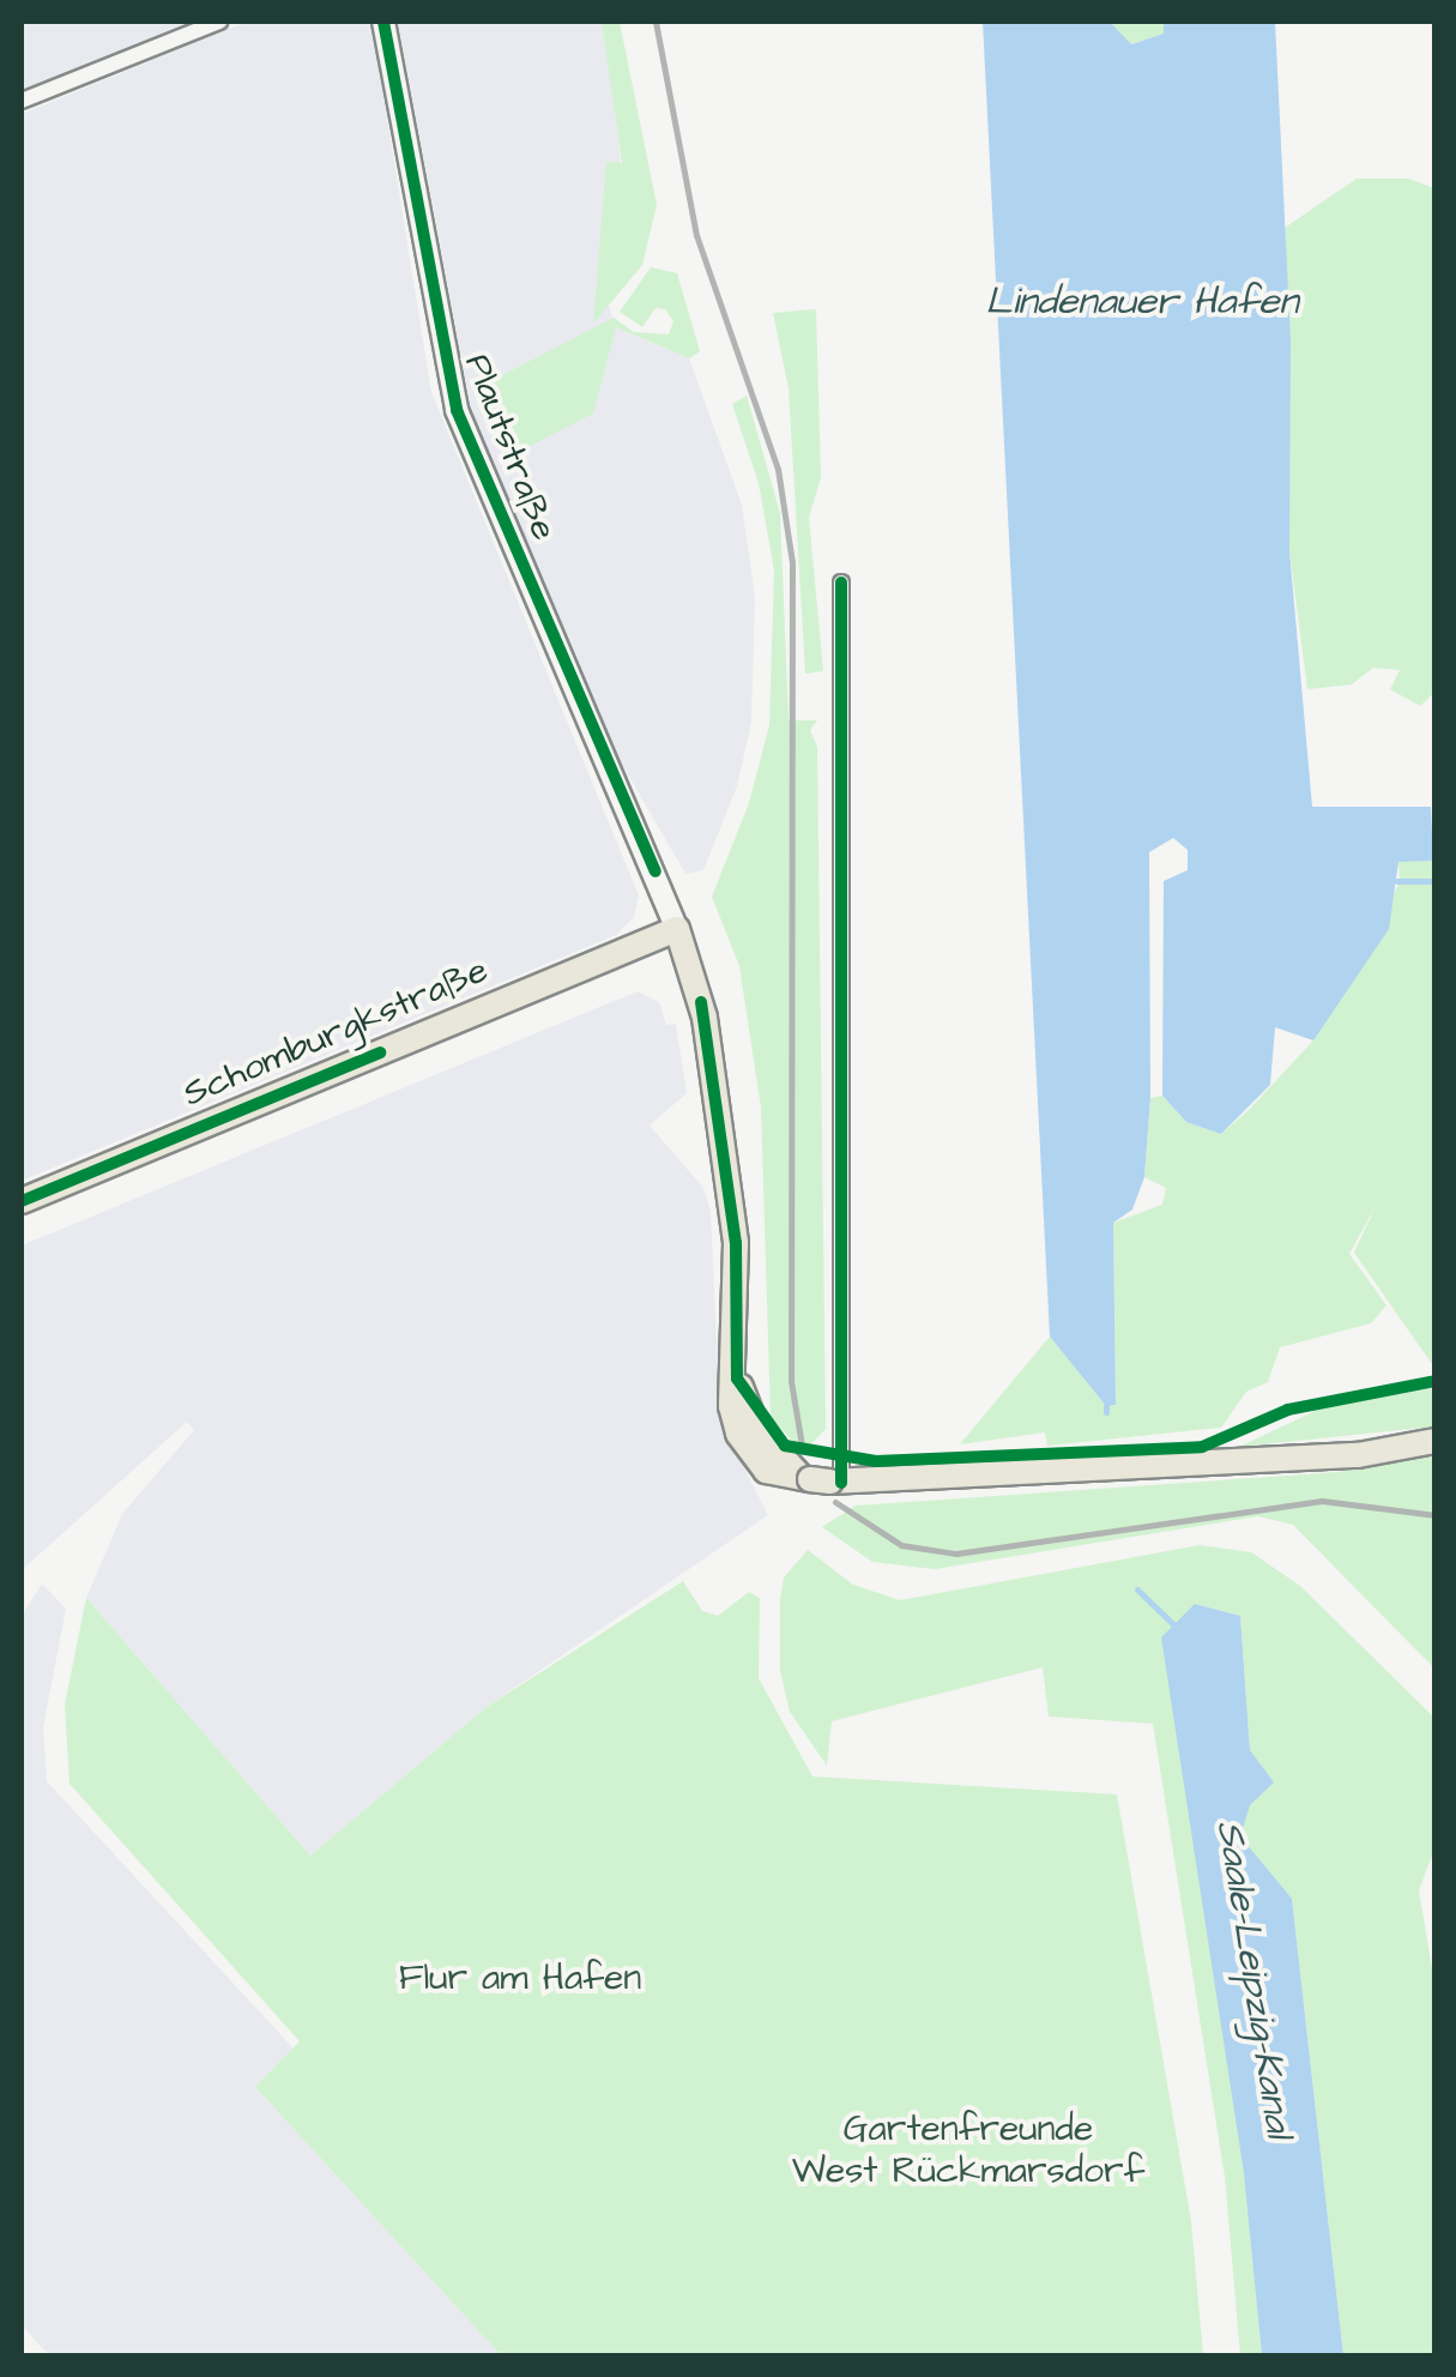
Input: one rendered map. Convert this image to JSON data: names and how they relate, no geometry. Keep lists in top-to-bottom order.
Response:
{
  "streets": {
    "main road": ["Plautstraße", "Schomburgkstraße"]
  },
  "crossings": [
    ["Plautstraße", "Schomburgkstraße"]
  ],
  "water": ["Lindenauer Hafen", "Saale-Leipzig-Kanal"],
  "parks": ["Flur am Hafen", "Gartenfreunde West Rückmarsdorf"]
}
